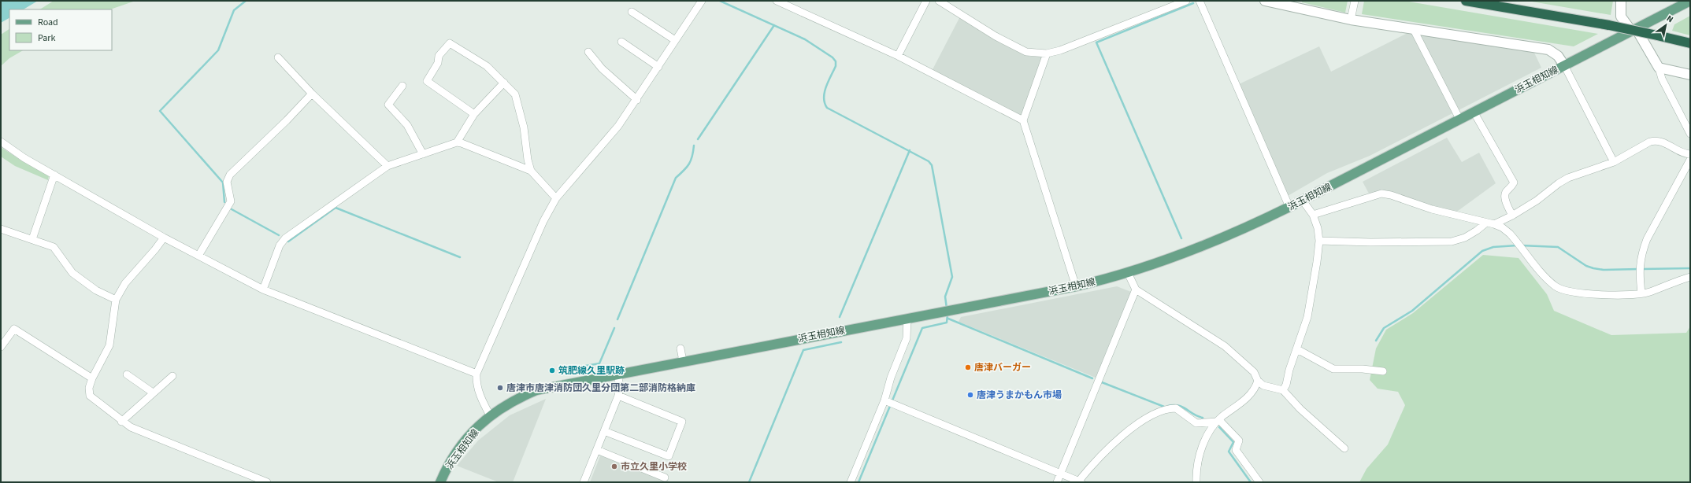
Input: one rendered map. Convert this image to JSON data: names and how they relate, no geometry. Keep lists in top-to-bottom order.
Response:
{
  "streets": {
    "main road": ["浜玉相知線"]
  },
  "places": [
    "唐津バーガー",
    "筑肥線久里駅跡",
    "唐津市唐津消防団久里分団第二部消防格納庫",
    "唐津うまかもん市場",
    "市立久里小学校"
  ],
  "legend": ["Road", "Park"],
  "north": "top right"
}
